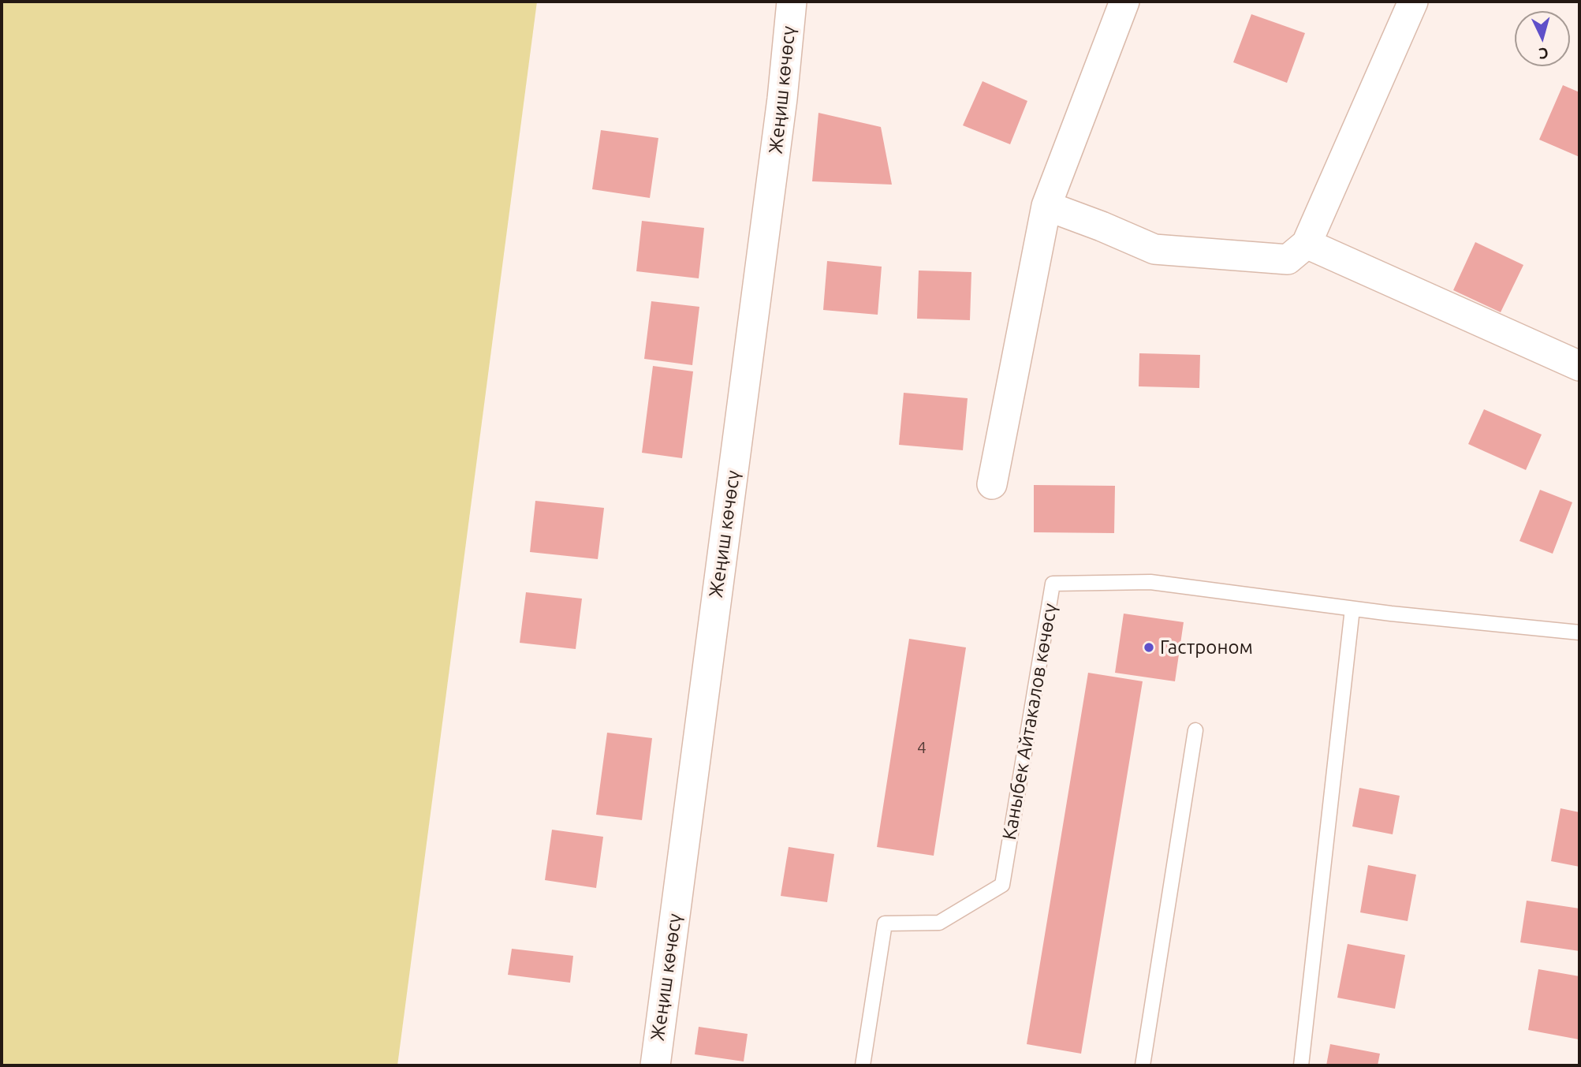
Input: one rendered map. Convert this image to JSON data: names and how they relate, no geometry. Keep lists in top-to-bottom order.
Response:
{
  "streets": {
    "street": ["Жеңиш көчөсү"],
    "lane": ["Каныбек Айтакалов көчөсү"]
  },
  "places": ["Гастроном"],
  "house_numbers": ["4"],
  "north": "bottom"
}
